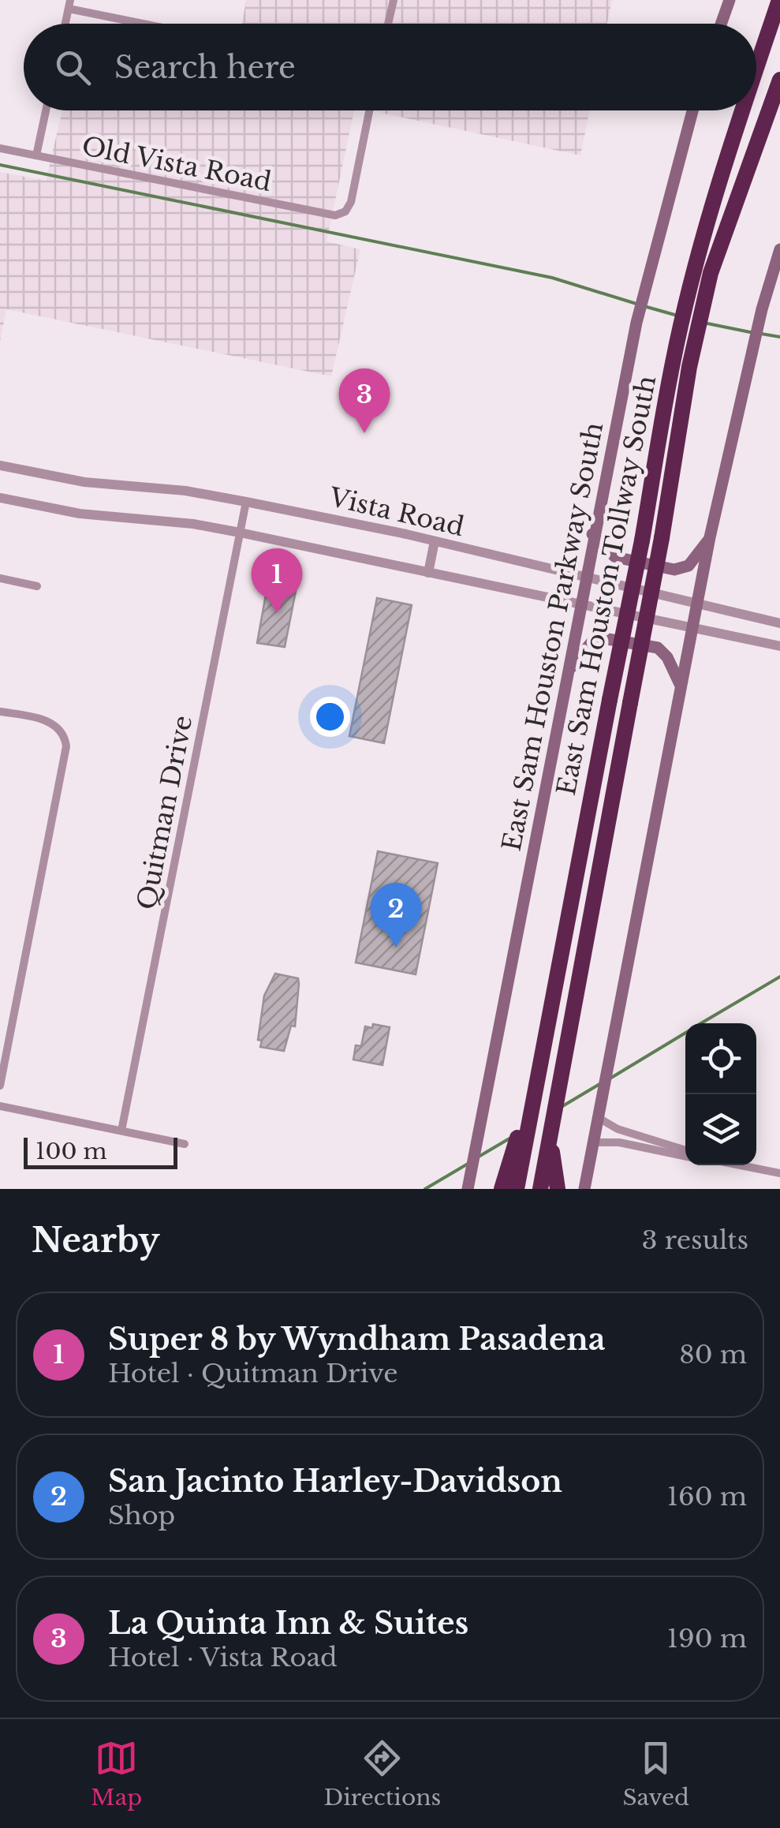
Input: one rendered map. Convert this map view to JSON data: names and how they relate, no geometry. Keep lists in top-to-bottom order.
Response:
{
  "streets": {
    "highway": ["East Sam Houston Tollway South"],
    "main road": ["East Sam Houston Parkway South"],
    "street": ["Old Vista Road", "Vista Road", "Quitman Drive"]
  },
  "crossings": [
    ["Vista Road", "East Sam Houston Parkway South"],
    ["Vista Road", "Quitman Drive"]
  ],
  "scale_bar": "100 m",
  "page": {
    "search": "Search here",
    "pins": ["3", "1", "2"],
    "scale": "100 m",
    "heading": ["Nearby", "3 results"],
    "list": [
      {
        "mark": "1",
        "name": "Super 8 by Wyndham Pasadena",
        "note": "Hotel · Quitman Drive",
        "value": "80 m"
      },
      {
        "mark": "2",
        "name": "San Jacinto Harley-Davidson",
        "note": "Shop",
        "value": "160 m"
      },
      {
        "mark": "3",
        "name": "La Quinta Inn & Suites",
        "note": "Hotel · Vista Road",
        "value": "190 m"
      }
    ],
    "nav": ["Map", "Directions", "Saved"]
  }
}
